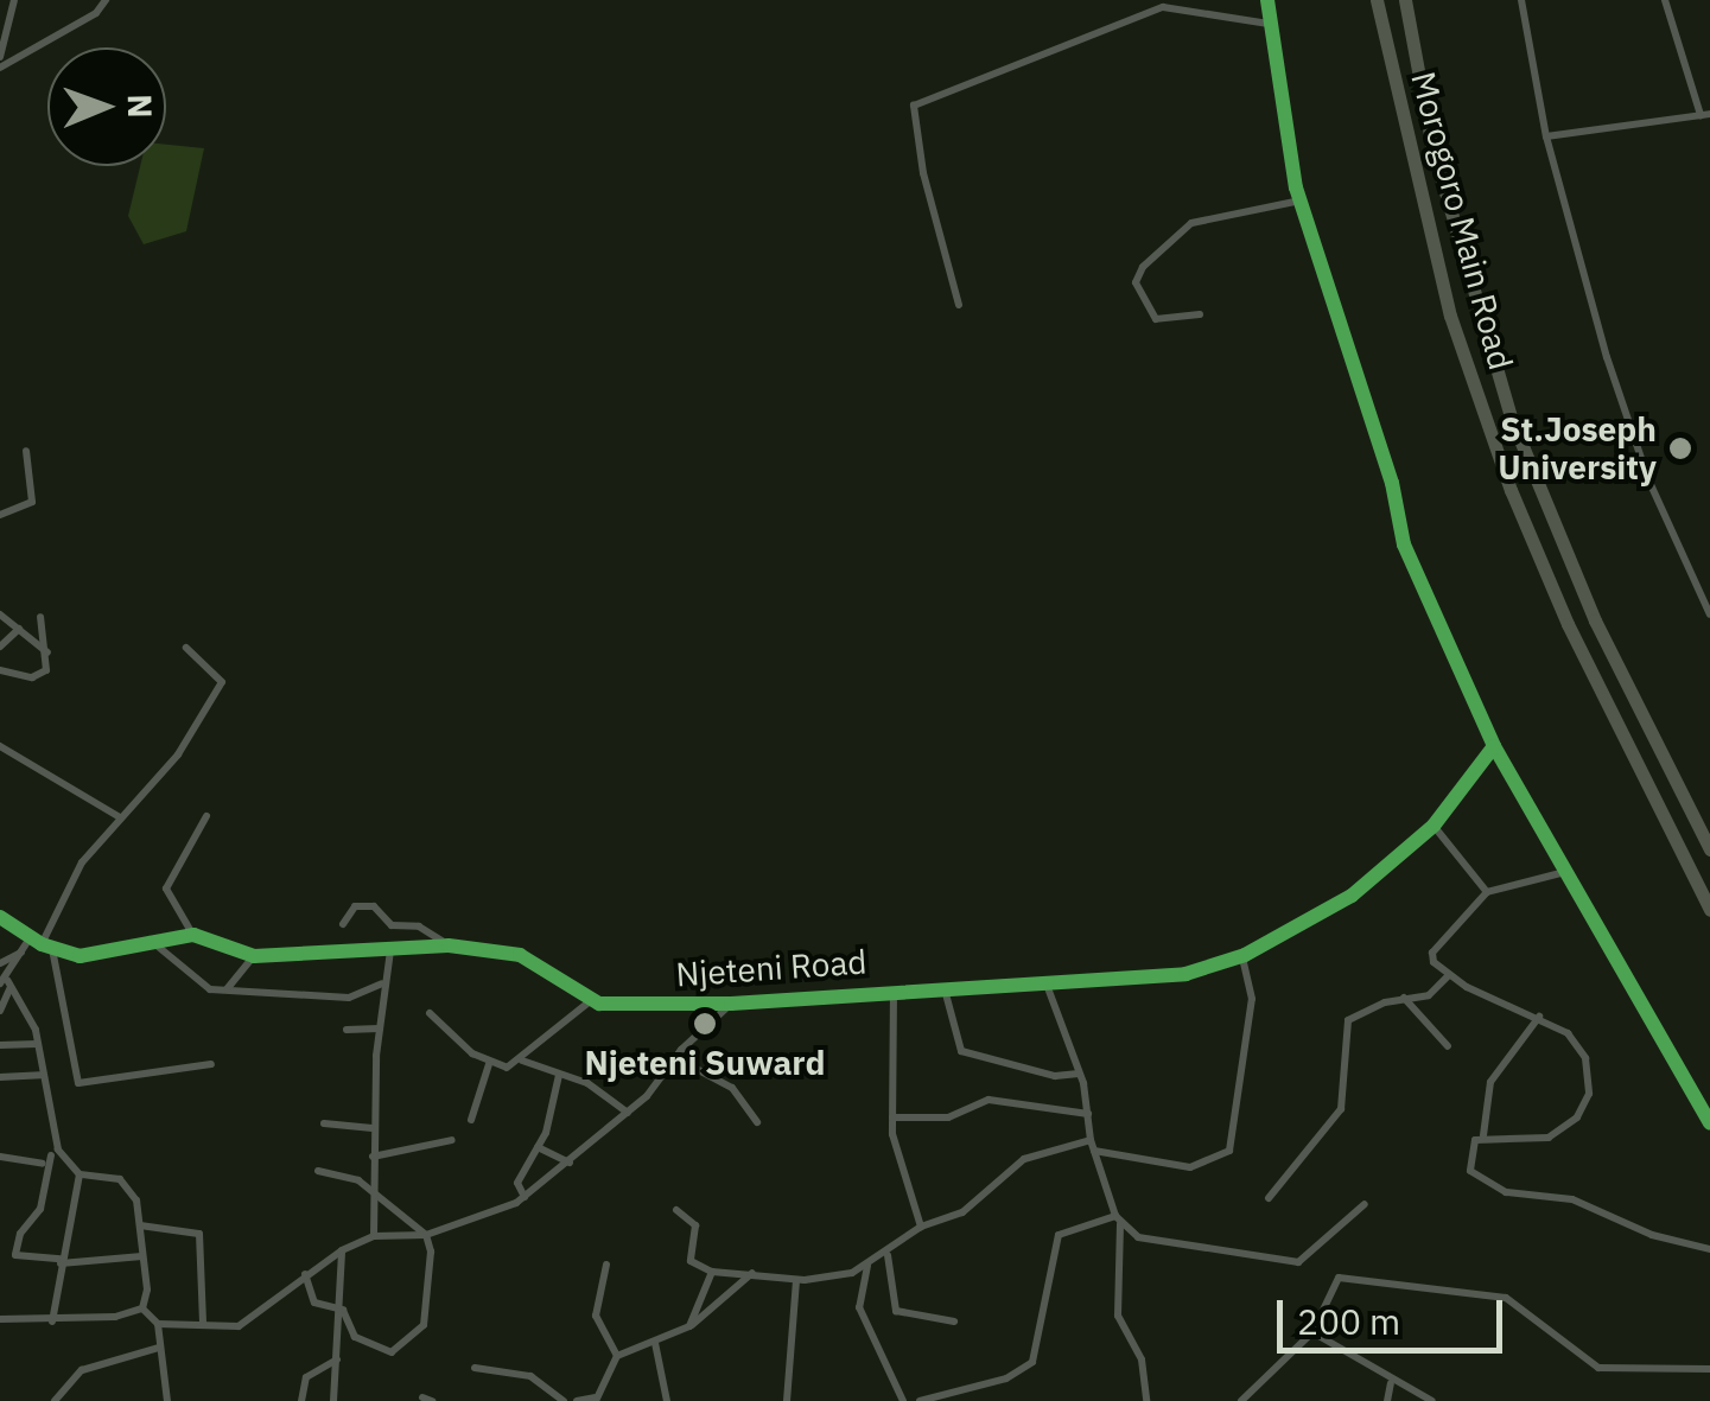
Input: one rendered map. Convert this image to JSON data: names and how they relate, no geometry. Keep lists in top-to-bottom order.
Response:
{
  "streets": {
    "highway": ["Morogoro Main Road"],
    "street": ["Njeteni Road"]
  },
  "places": ["St.Joseph University", "Njeteni Suward"],
  "scale_bar": "200 m",
  "north": "right"
}
